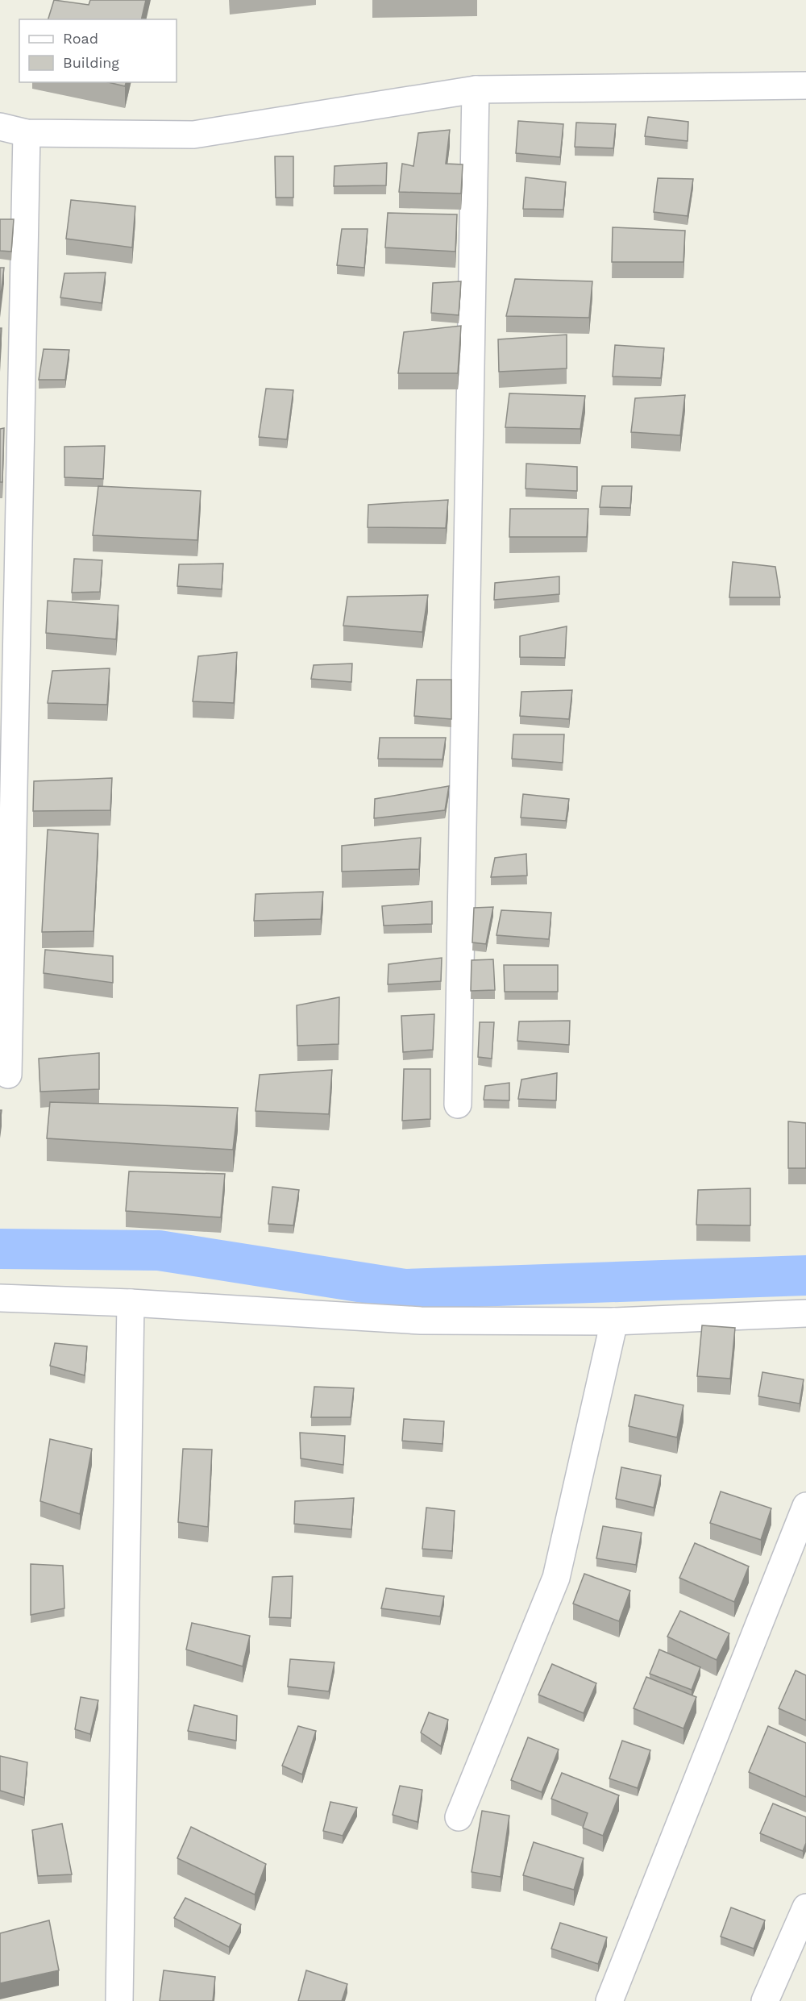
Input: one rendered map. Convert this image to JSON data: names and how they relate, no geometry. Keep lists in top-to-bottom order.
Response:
{
  "legend": ["Road", "Building"]
}
